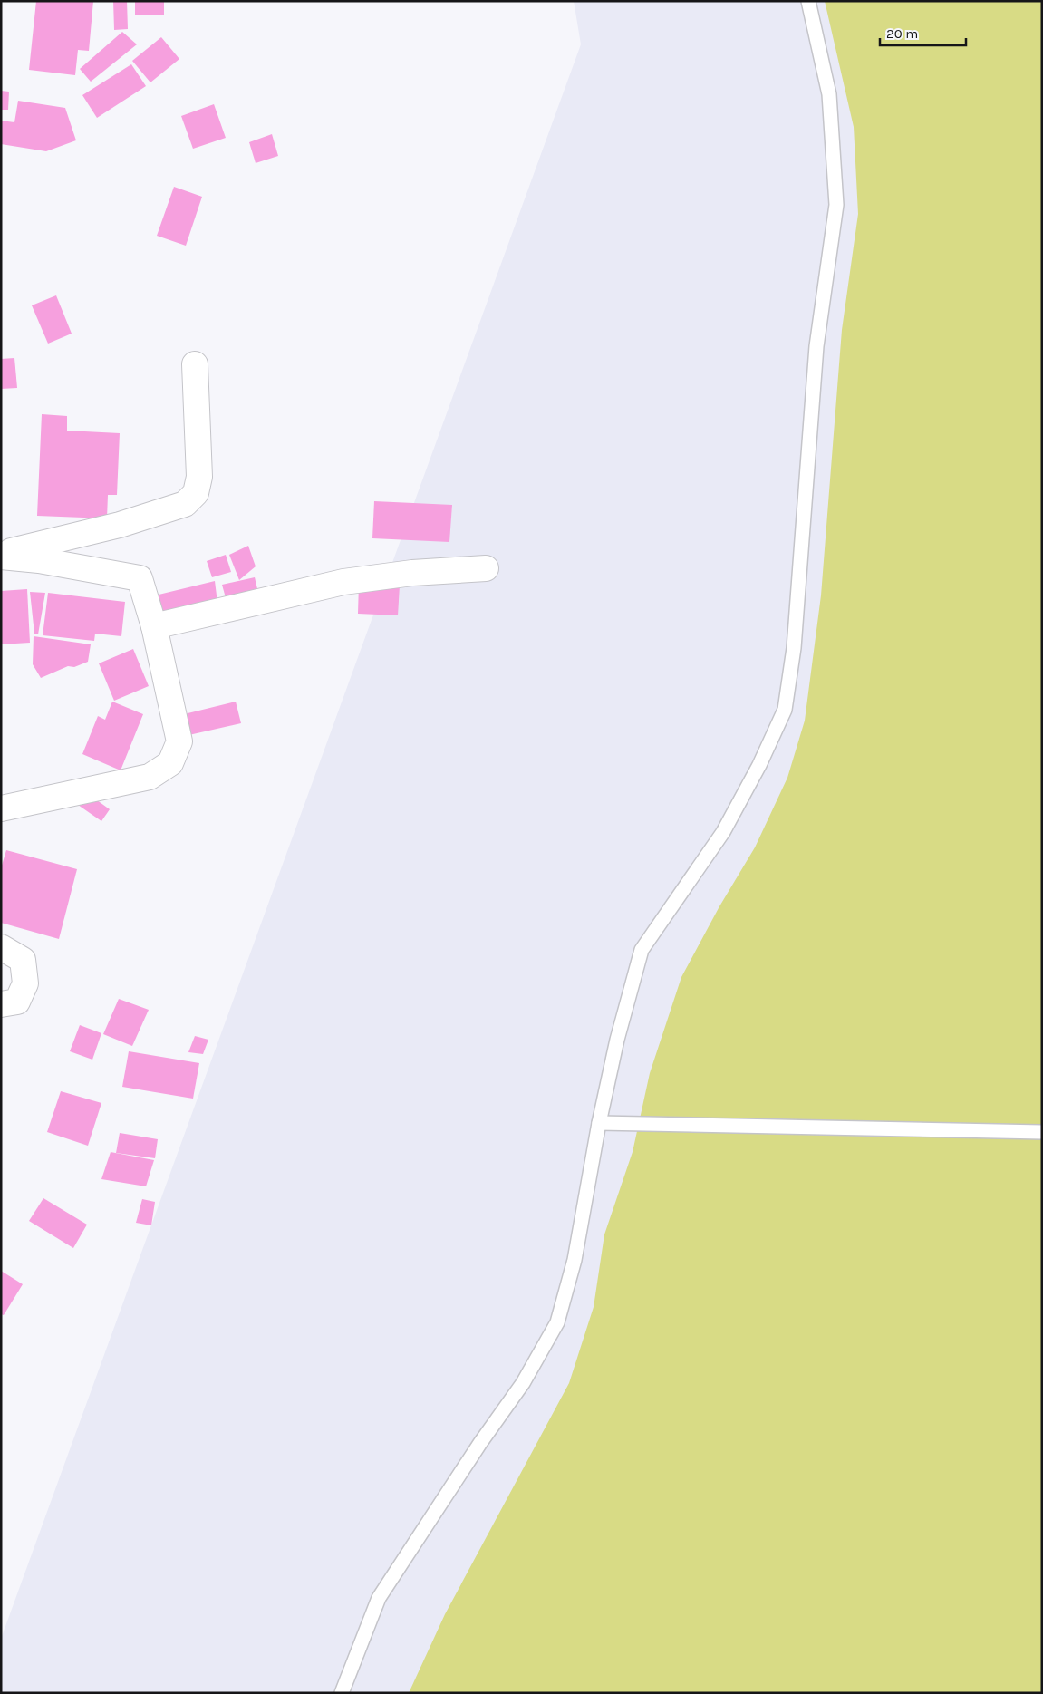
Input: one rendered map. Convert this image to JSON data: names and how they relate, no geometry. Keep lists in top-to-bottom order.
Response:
{
  "scale_bar": "20 m"
}
